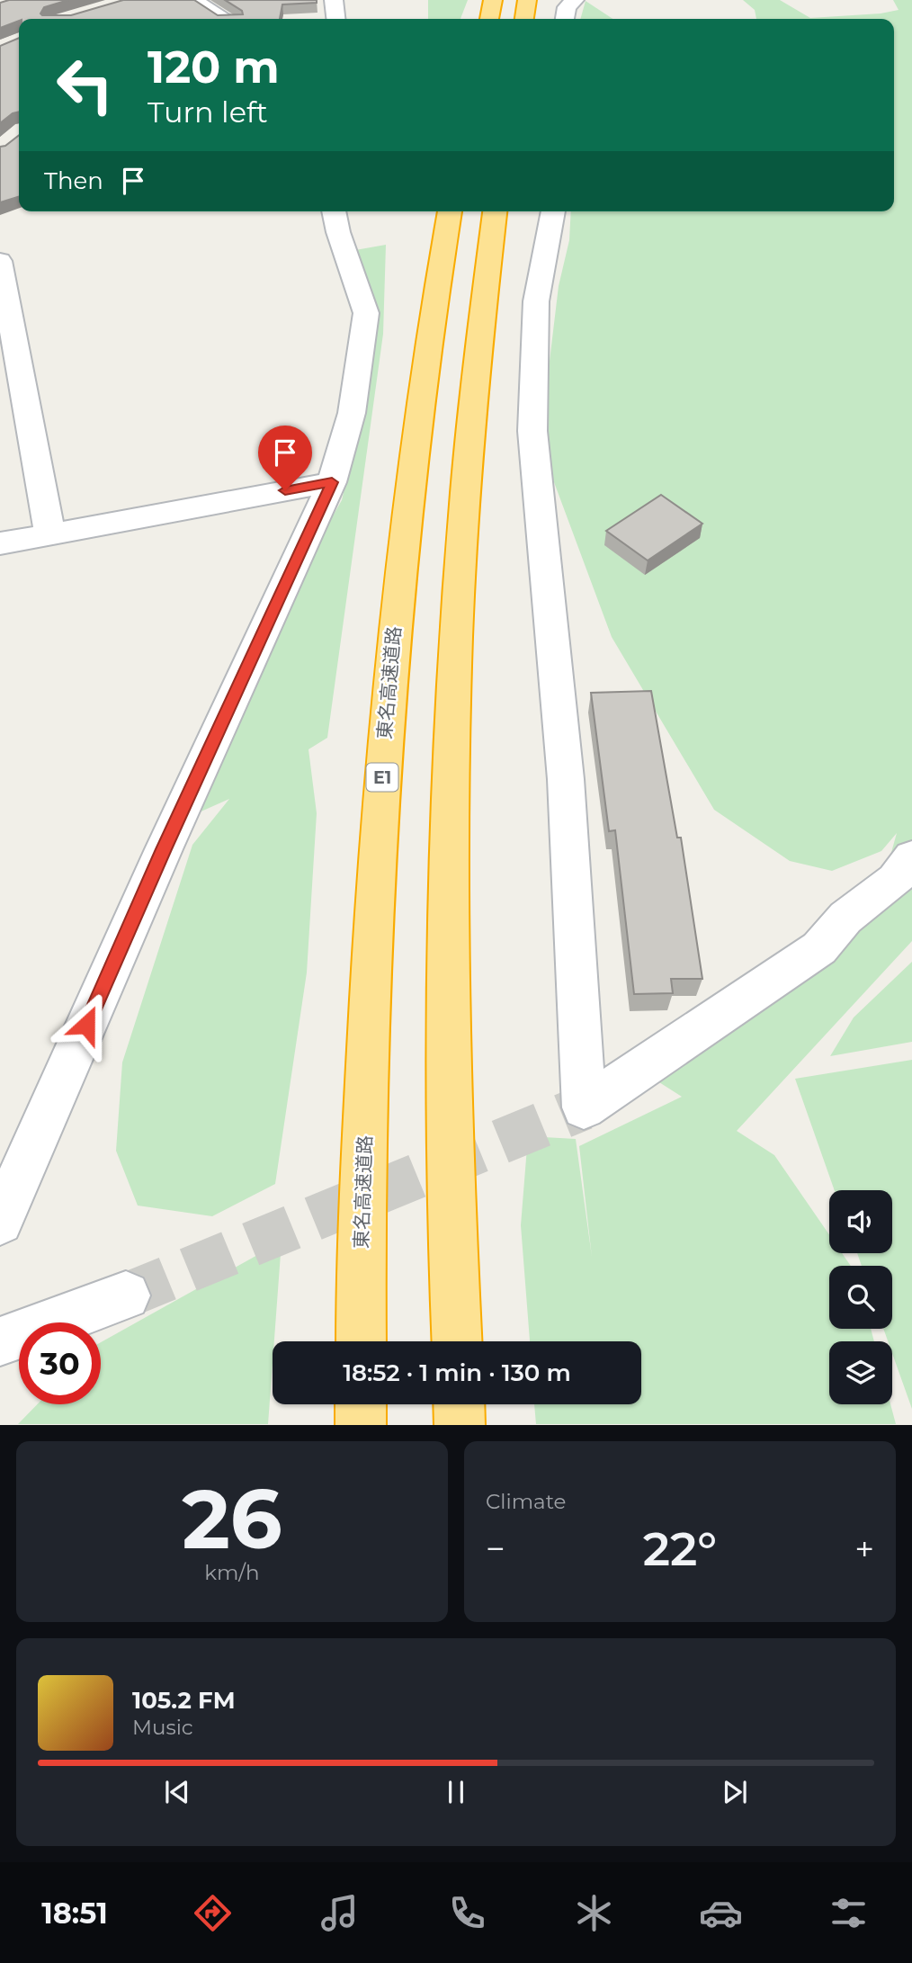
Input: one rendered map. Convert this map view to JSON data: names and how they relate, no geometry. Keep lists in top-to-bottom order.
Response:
{
  "streets": {
    "highway": ["東名高速道路", "E1"]
  },
  "page": {
    "turn": ["120 m", "Turn left"],
    "then": "Then",
    "limit": "30",
    "trip": "18:52 · 1 min · 130 m",
    "tile": [
      ["26", "km/h"],
      "Climate"
    ],
    "heat": ["−", "22°", "+"],
    "song": ["105.2 FM", "Music"],
    "tabs": "18:51"
  }
}
